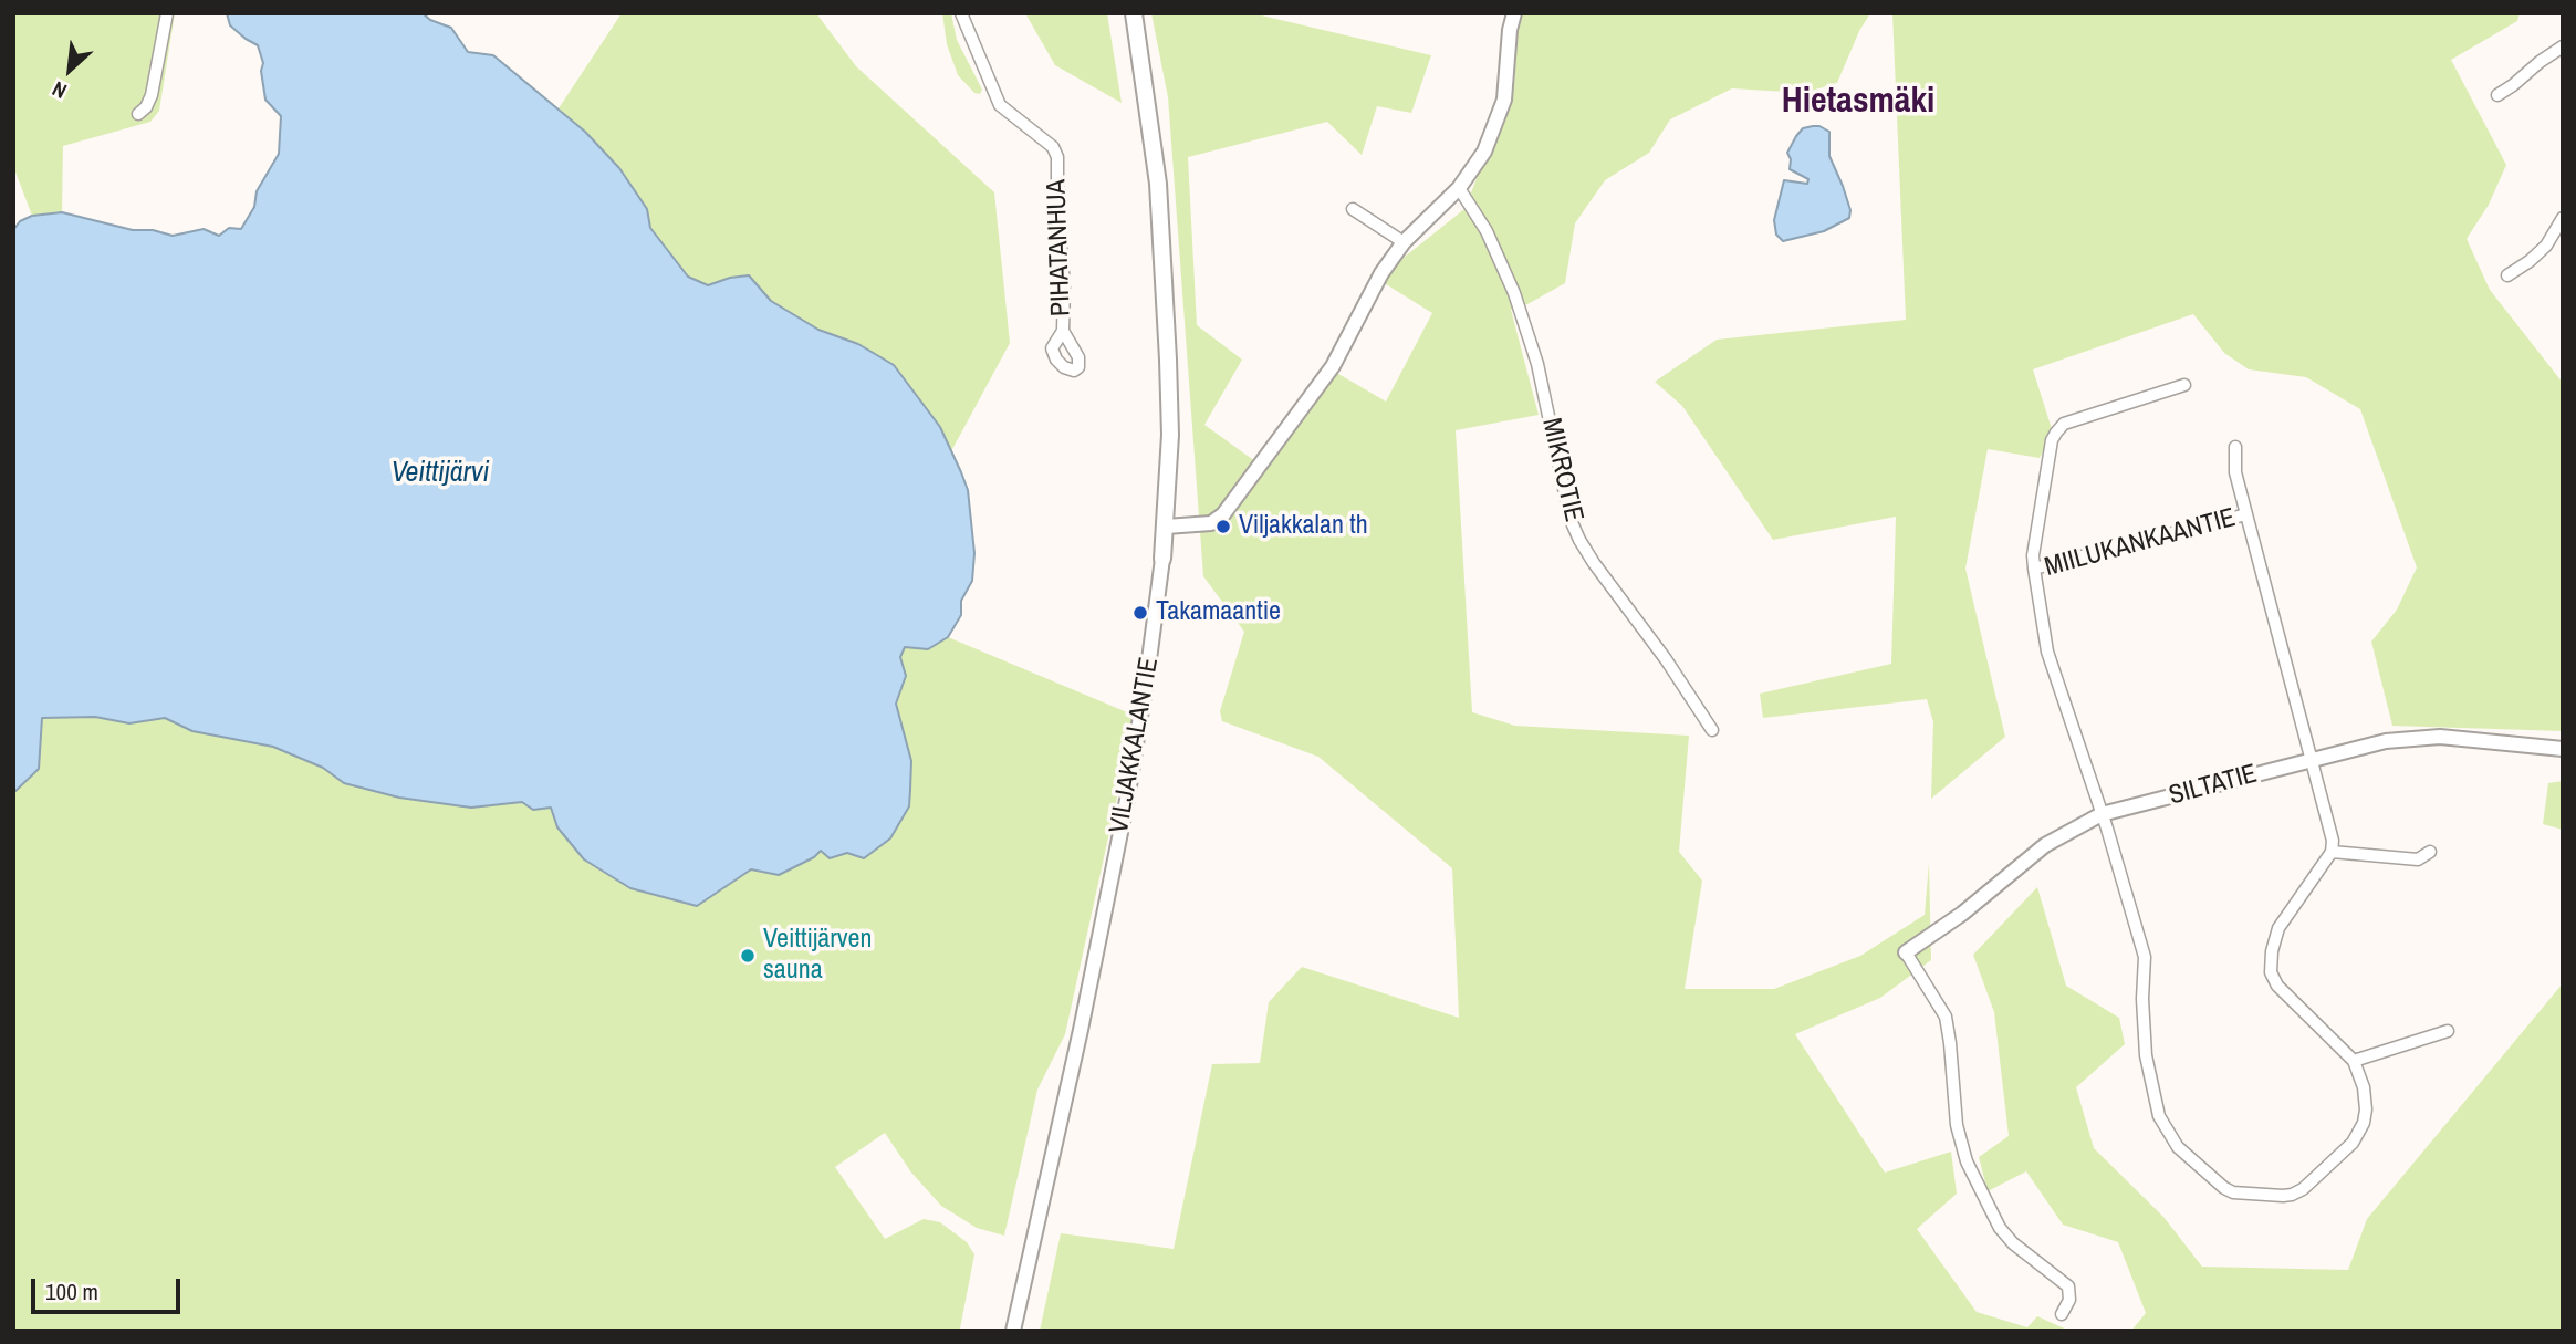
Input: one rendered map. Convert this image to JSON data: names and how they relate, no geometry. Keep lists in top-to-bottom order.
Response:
{
  "streets": {
    "main road": ["VILJAKKALANTIE"],
    "street": [
      "PIHATANHUA",
      "MIKROTIE",
      "MIILUKANKAANTIE",
      "SILTATIE"
    ]
  },
  "crossings": [
    ["MIILUKANKAANTIE", "SILTATIE"]
  ],
  "districts": ["Hietasmäki"],
  "water": ["Veittijärvi"],
  "places": ["Viljakkalan th", "Takamaantie", "Veittijärven sauna"],
  "scale_bar": "100 m",
  "north": "bottom left"
}
